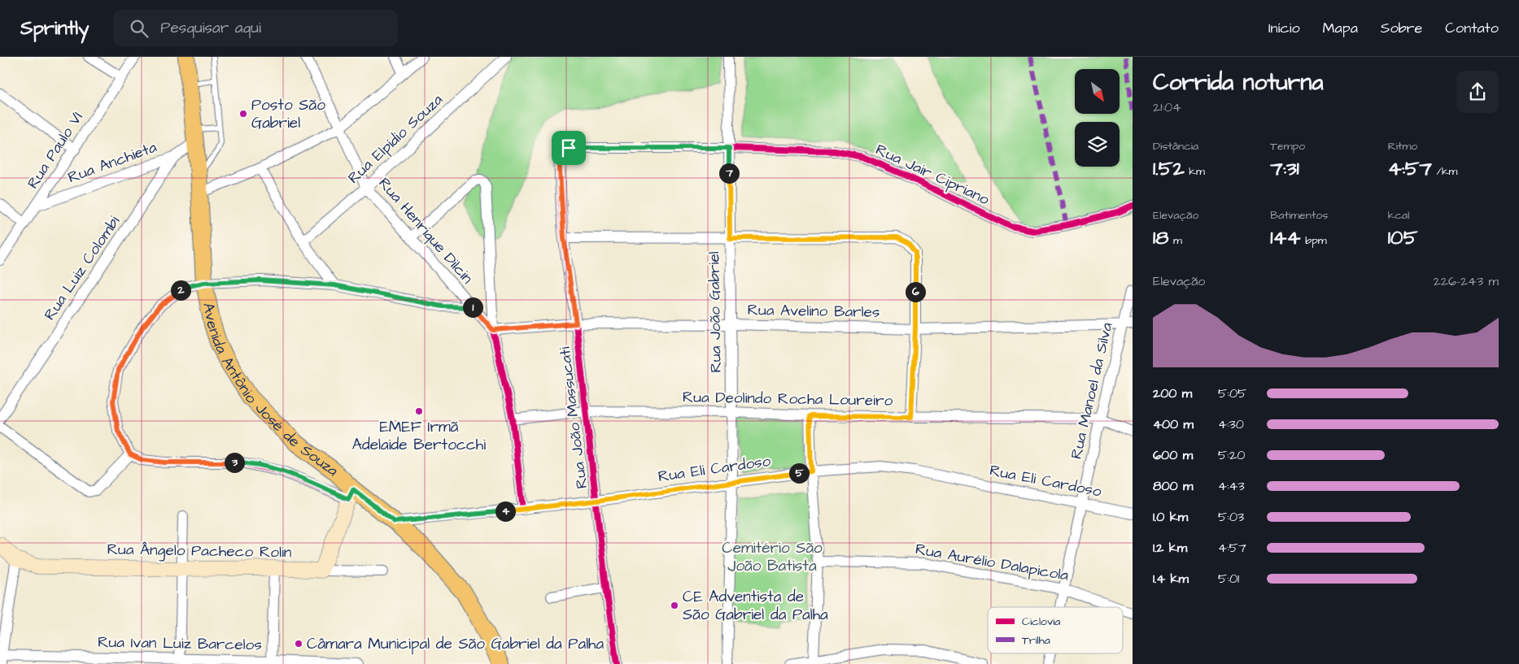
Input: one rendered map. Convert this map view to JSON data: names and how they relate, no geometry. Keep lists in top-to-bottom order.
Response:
{
  "streets": {
    "main road": ["Avenida Antônio José de Souza"],
    "street": [
      "Rua Elpídio Souza",
      "Rua Paulo VI",
      "Rua Anchieta",
      "Rua Jair Cipriano",
      "Rua Henrique Dilcin",
      "Rua Luiz Colombi",
      "Rua Avelino Barles",
      "Rua João Gabriel",
      "Rua Manoel da Silva",
      "Rua Deolindo Rocha Loureiro",
      "Rua João Massucati",
      "Rua Eli Cardoso",
      "Rua Ângelo Pacheco Rolin",
      "Rua Aurélio Dalapicola",
      "Rua Ivan Luiz Barcelos"
    ]
  },
  "crossings": [
    ["Rua Elpídio Souza", "Rua Henrique Dilcin"],
    ["Rua Paulo VI", "Rua Anchieta"],
    ["Rua Anchieta", "Rua Luiz Colombi"],
    ["Rua Jair Cipriano", "Rua João Gabriel"],
    ["Rua Jair Cipriano", "Rua João Massucati"],
    ["Rua Henrique Dilcin", "Rua Avelino Barles"],
    ["Rua Luiz Colombi", "Avenida Antônio José de Souza"],
    ["Rua Avelino Barles", "Rua João Gabriel"],
    ["Rua Avelino Barles", "Rua Manoel da Silva"],
    ["Rua Avelino Barles", "Rua João Massucati"],
    ["Rua João Gabriel", "Rua Deolindo Rocha Loureiro"],
    ["Rua João Gabriel", "Rua Eli Cardoso"],
    ["Avenida Antônio José de Souza", "Rua Eli Cardoso"],
    ["Rua Manoel da Silva", "Rua Deolindo Rocha Loureiro"],
    ["Rua Manoel da Silva", "Rua Eli Cardoso"],
    ["Rua Manoel da Silva", "Rua Aurélio Dalapicola"],
    ["Rua Deolindo Rocha Loureiro", "Rua João Massucati"],
    ["Rua João Massucati", "Rua Eli Cardoso"]
  ],
  "parks": ["Cemitério São João Batista"],
  "places": [
    "Posto São Gabriel",
    "EMEF Irmã Adelaide Bertocchi",
    "CE Adventista de São Gabriel da Palha",
    "Câmara Municipal de São Gabriel da Palha"
  ],
  "legend": ["Ciclovia", "Trilha"],
  "north": "bottom right",
  "page": {
    "header": "Sprintly",
    "search": "Pesquisar aqui",
    "nav": [
      "Início",
      "Mapa",
      "Sobre",
      "Contato"
    ],
    "heading": ["Corrida noturna", "21:04"],
    "stats": [
      ["Distância", "1.52 km"],
      ["Tempo", "7:31"],
      ["Ritmo", "4:57 /km"],
      ["Elevação", "18 m"],
      ["Batimentos", "144 bpm"],
      ["kcal", "105"]
    ],
    "pins": [
      "7",
      "2",
      "6",
      "1",
      "3",
      "5",
      "4"
    ],
    "chart": ["Elevação", "226–243 m"],
    "list": [
      {
        "name": "200 m",
        "note": "5:05"
      },
      {
        "name": "400 m",
        "note": "4:30"
      },
      {
        "name": "600 m",
        "note": "5:20"
      },
      {
        "name": "800 m",
        "note": "4:43"
      },
      {
        "name": "1.0 km",
        "note": "5:03"
      },
      {
        "name": "1.2 km",
        "note": "4:57"
      },
      {
        "name": "1.4 km",
        "note": "5:01"
      }
    ]
  }
}
